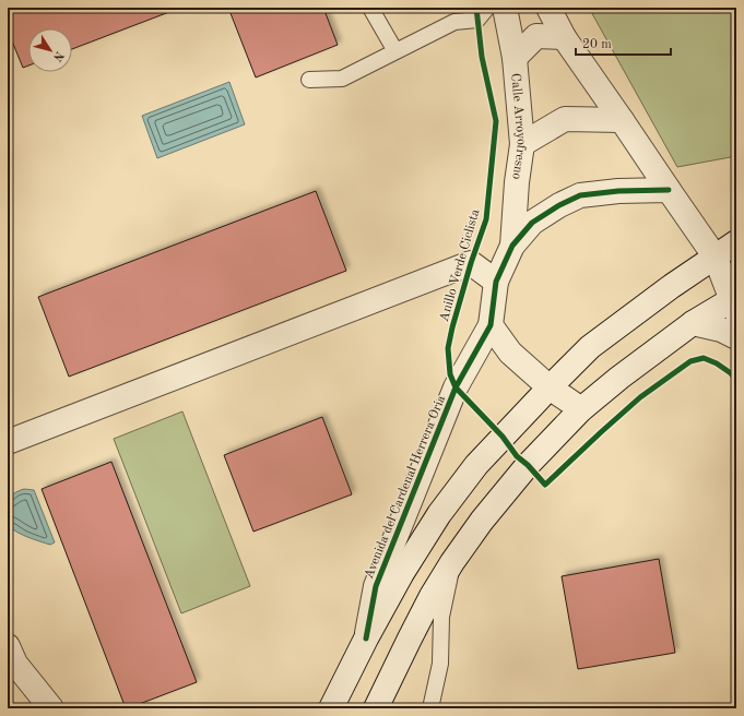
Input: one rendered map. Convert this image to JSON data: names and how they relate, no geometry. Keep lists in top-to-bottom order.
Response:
{
  "streets": {
    "street": ["Calle Arroyofresno", "Avenida del Cardenal Herrera Oria"],
    "cycle path": ["Anillo Verde Ciclista"]
  },
  "scale_bar": "20 m",
  "north": "bottom right"
}
